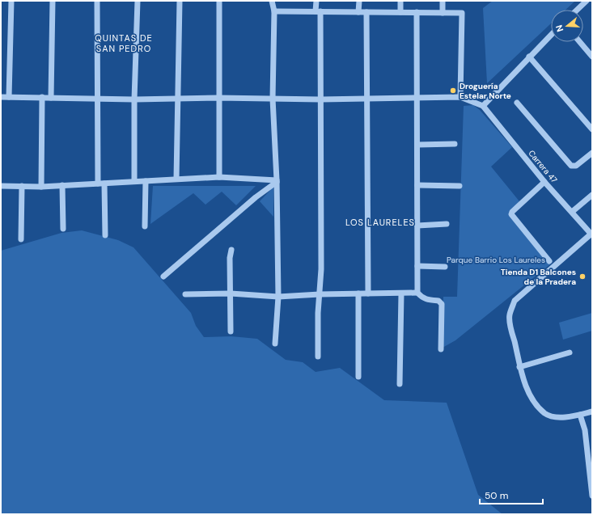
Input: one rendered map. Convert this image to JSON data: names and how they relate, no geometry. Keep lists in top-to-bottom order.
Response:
{
  "streets": {
    "street": ["Carrera 47"]
  },
  "districts": ["QUINTAS DE SAN PEDRO", "LOS LAURELES"],
  "parks": ["Parque Barrio Los Laureles"],
  "places": ["Droguería Estelar Norte", "Tienda D1 Balcones de la Pradera"],
  "scale_bar": "50 m",
  "north": "left"
}
